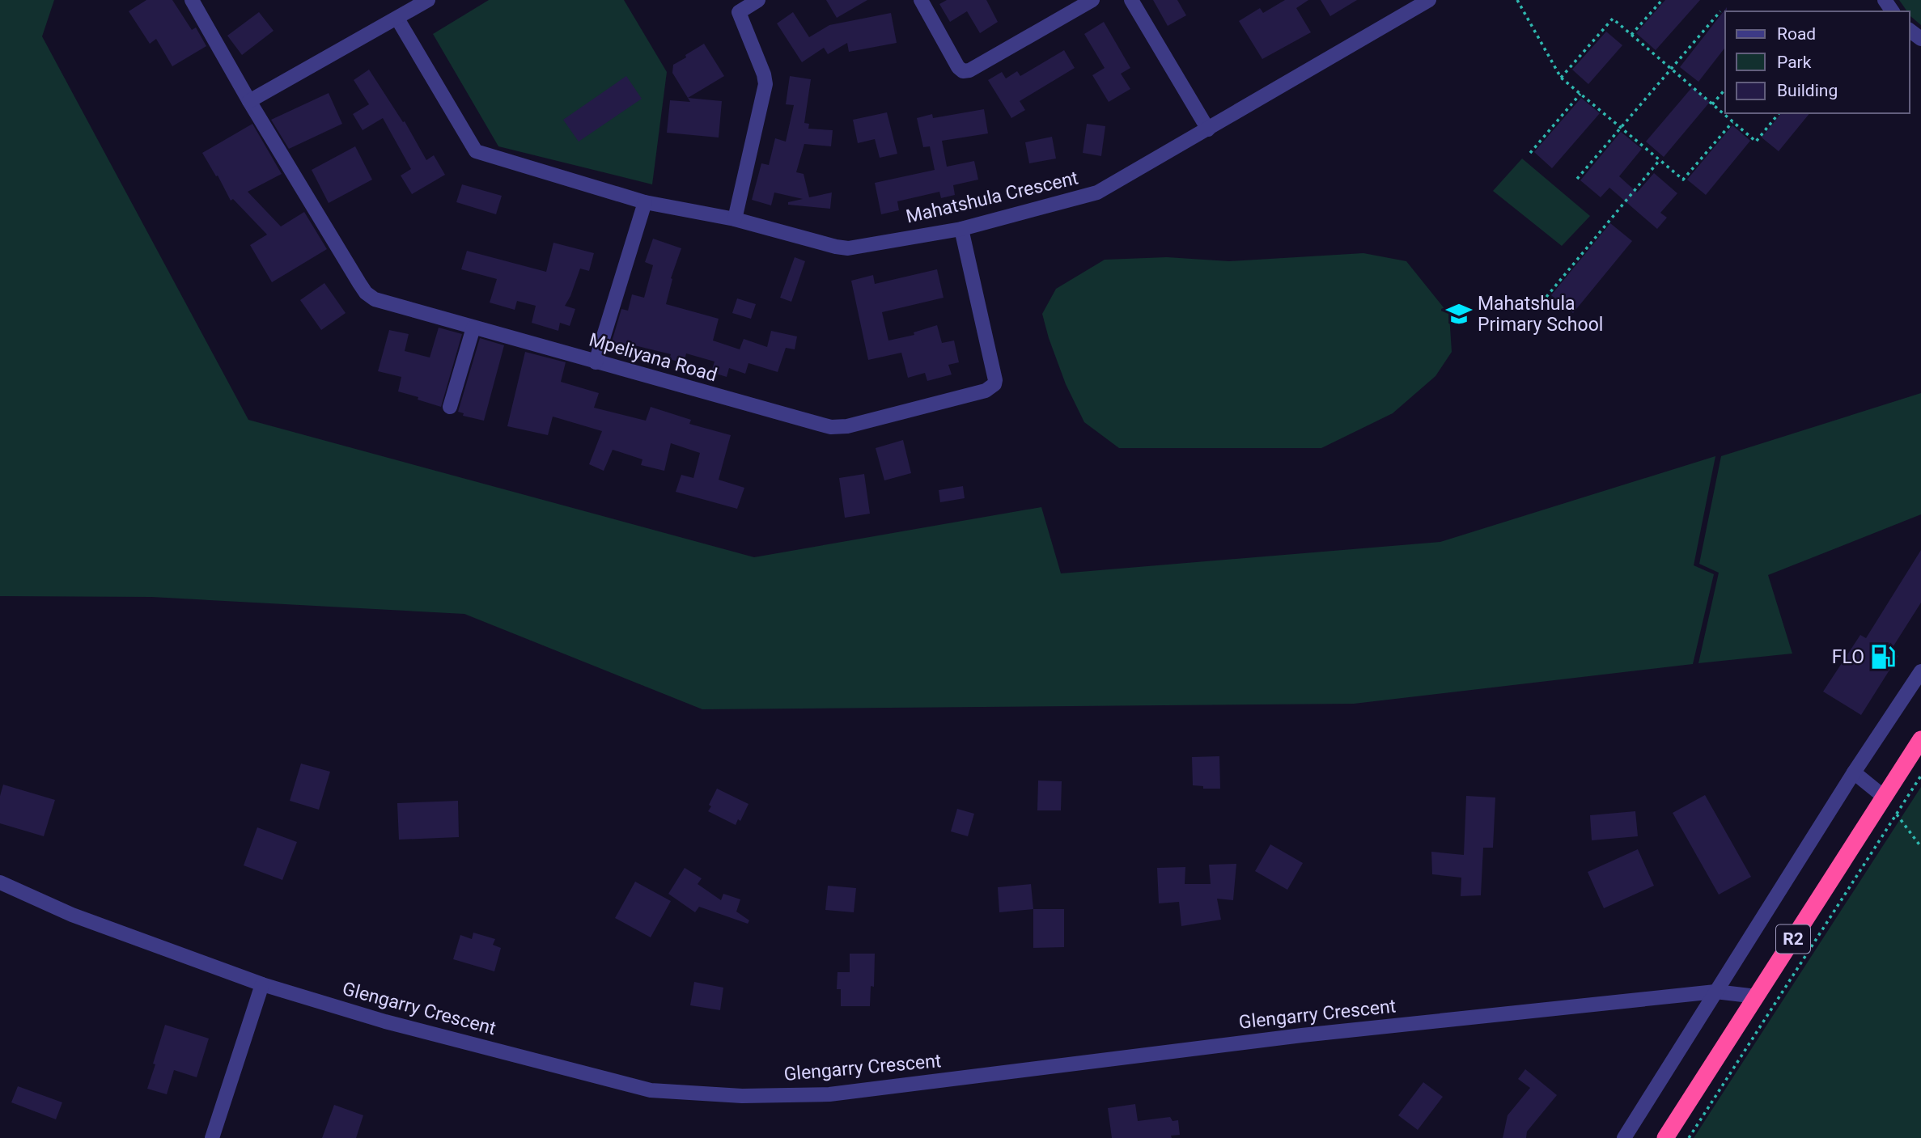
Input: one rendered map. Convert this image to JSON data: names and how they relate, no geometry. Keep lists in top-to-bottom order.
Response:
{
  "streets": {
    "highway": ["R2"],
    "street": ["Mahatshula Crescent", "Mpeliyana Road", "Glengarry Crescent"]
  },
  "crossings": [
    ["Mahatshula Crescent", "Mpeliyana Road"],
    ["R2", "Glengarry Crescent"]
  ],
  "places": {
    "school or university": ["Mahatshula Primary School"],
    "fuel station": ["FLO"]
  },
  "legend": ["Road", "Park", "Building"]
}
